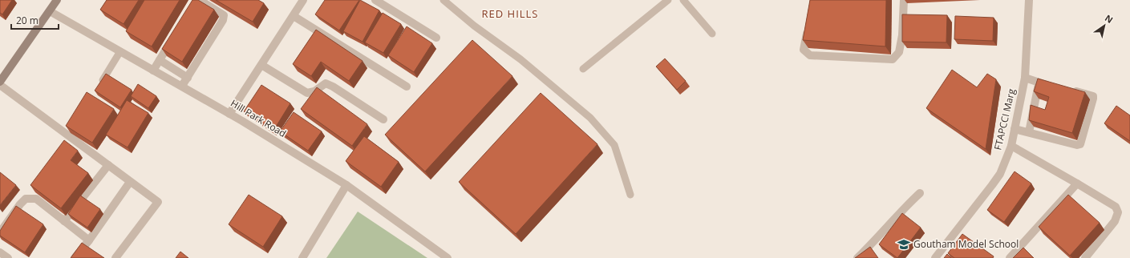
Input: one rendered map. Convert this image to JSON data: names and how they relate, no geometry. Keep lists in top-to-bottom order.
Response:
{
  "streets": {
    "street": ["Hill Park Road", "FTAPCCI Marg"]
  },
  "districts": ["RED HILLS"],
  "places": {
    "school or university": ["Goutham Model School"]
  },
  "scale_bar": "20 m",
  "north": "top right"
}
